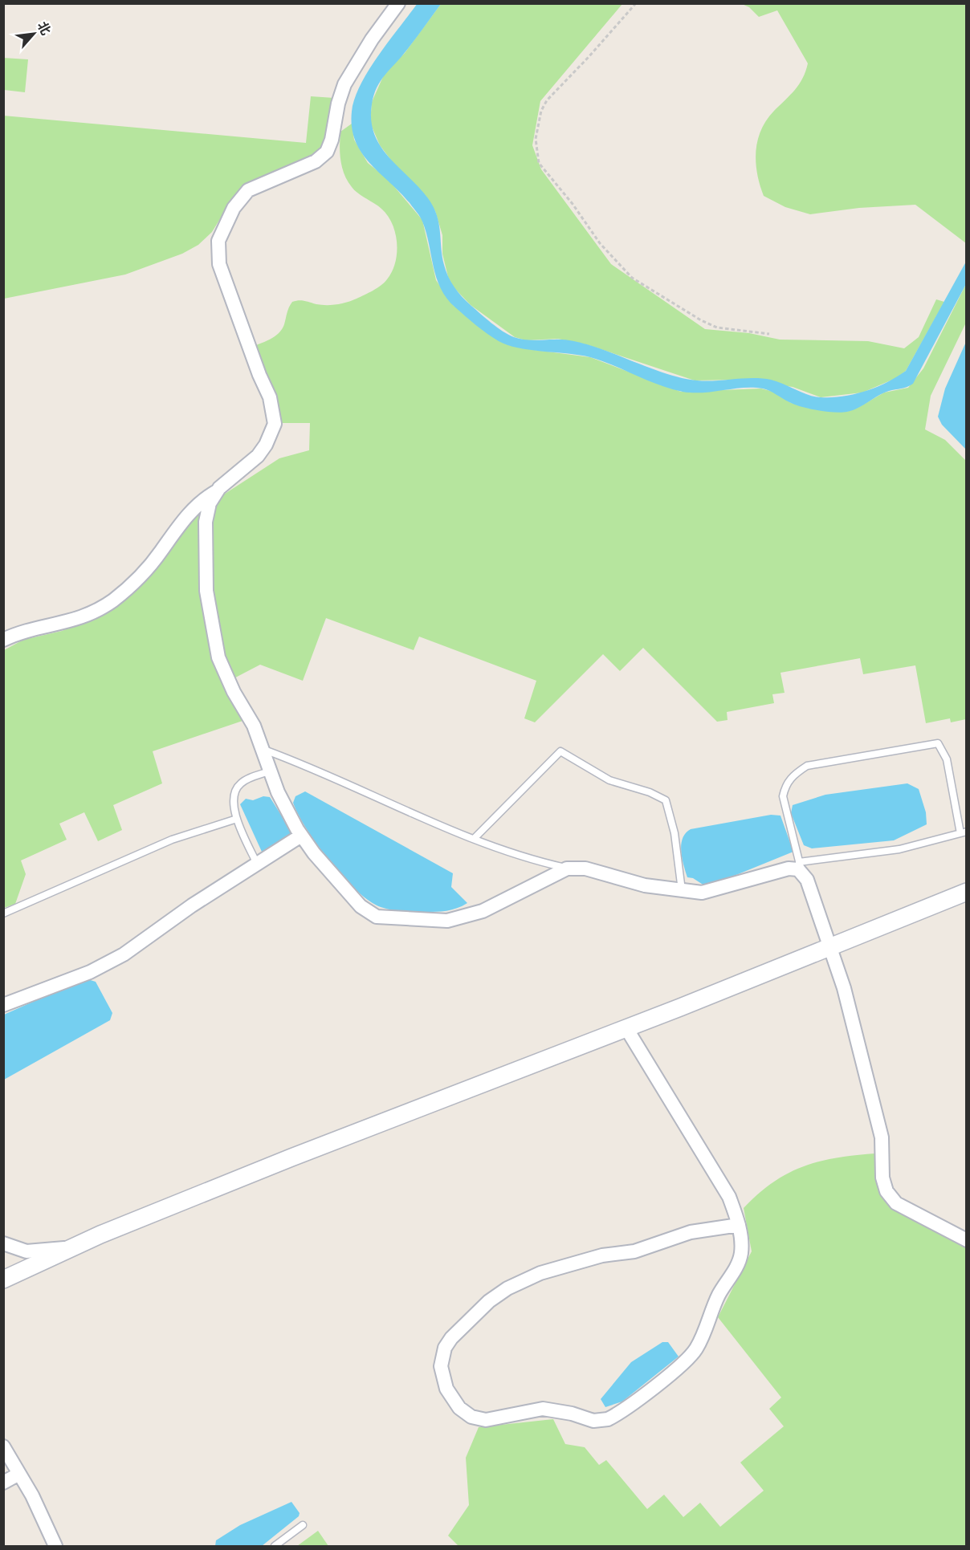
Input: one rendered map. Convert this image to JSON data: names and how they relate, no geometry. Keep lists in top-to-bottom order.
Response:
{
  "north": "top right"
}
